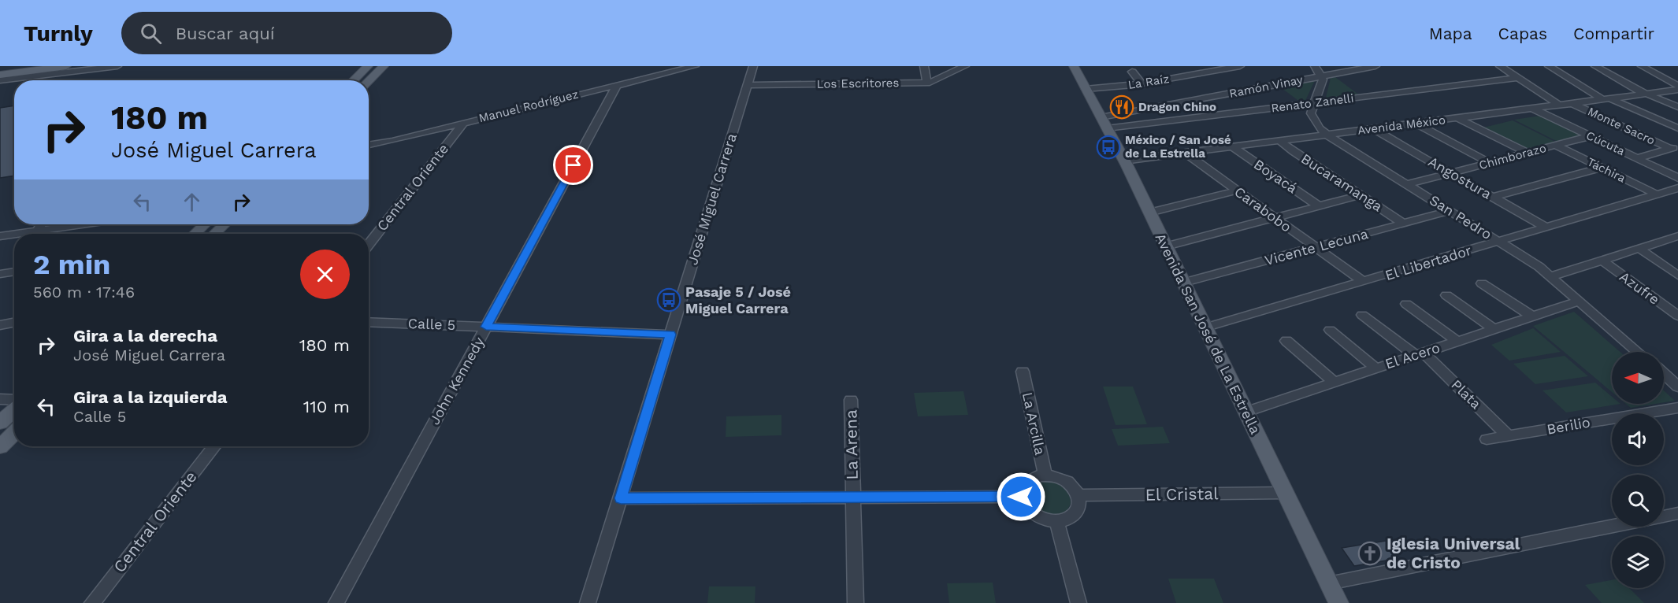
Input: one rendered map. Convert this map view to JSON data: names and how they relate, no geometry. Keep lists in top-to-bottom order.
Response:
{
  "streets": {
    "main road": ["Avenida San José de La Estrella"],
    "street": [
      "La Raíz",
      "Los Escritores",
      "Ramón Vinay",
      "Renato Zanelli",
      "Manuel Rodríguez",
      "Avenida México",
      "Monte Sacro",
      "Cúcuta",
      "Chimborazo",
      "Táchira",
      "Boyacá",
      "Angostura",
      "Bucaramanga",
      "Central Oriente",
      "José Miguel Carrera",
      "Carabobo",
      "San Pedro",
      "Vicente Lecuna",
      "El Libertador",
      "Azufre",
      "Calle 5",
      "El Acero",
      "John Kennedy",
      "Plata",
      "La Arcilla",
      "Berilio",
      "La Arena",
      "El Cristal"
    ]
  },
  "crossings": [
    ["La Raíz", "Avenida San José de La Estrella"],
    ["Los Escritores", "José Miguel Carrera"],
    ["Ramón Vinay", "Avenida San José de La Estrella"],
    ["Renato Zanelli", "San Pedro"],
    ["Renato Zanelli", "Avenida San José de La Estrella"],
    ["Manuel Rodríguez", "Central Oriente"],
    ["Manuel Rodríguez", "John Kennedy"],
    ["Avenida México", "Monte Sacro"],
    ["Avenida México", "Cúcuta"],
    ["Avenida México", "Boyacá"],
    ["Avenida México", "Angostura"],
    ["Avenida México", "Bucaramanga"],
    ["Avenida México", "Carabobo"],
    ["Avenida México", "San Pedro"],
    ["Avenida México", "Avenida San José de La Estrella"],
    ["Cúcuta", "Chimborazo"],
    ["Chimborazo", "Táchira"],
    ["Chimborazo", "Angostura"],
    ["Chimborazo", "San Pedro"],
    ["Táchira", "El Libertador"],
    ["Angostura", "El Libertador"],
    ["Bucaramanga", "Vicente Lecuna"],
    ["José Miguel Carrera", "Calle 5"],
    ["Carabobo", "Vicente Lecuna"],
    ["Carabobo", "El Libertador"],
    ["San Pedro", "Vicente Lecuna"],
    ["San Pedro", "El Libertador"],
    ["San Pedro", "El Acero"],
    ["Vicente Lecuna", "Avenida San José de La Estrella"],
    ["El Libertador", "Avenida San José de La Estrella"],
    ["Calle 5", "John Kennedy"],
    ["Avenida San José de La Estrella", "El Acero"],
    ["Avenida San José de La Estrella", "El Cristal"],
    ["El Acero", "Plata"],
    ["Plata", "Berilio"],
    ["La Arcilla", "El Cristal"]
  ],
  "places": {
    "restaurant": ["Dragon Chino"],
    "bus stop": ["México / San José de La Estrella", "Pasaje 5 / José Miguel Carrera"],
    "church": ["Iglesia Universal de Cristo"]
  },
  "north": "left",
  "page": {
    "header": "Turnly",
    "search": "Buscar aquí",
    "nav": ["Mapa", "Capas", "Compartir"],
    "turn": ["180 m", "José Miguel Carrera"],
    "heading": ["2 min", "560 m · 17:46"],
    "list": [
      {
        "name": "Gira a la derecha",
        "note": "José Miguel Carrera",
        "value": "180 m"
      },
      {
        "name": "Gira a la izquierda",
        "note": "Calle 5",
        "value": "110 m"
      }
    ]
  }
}
